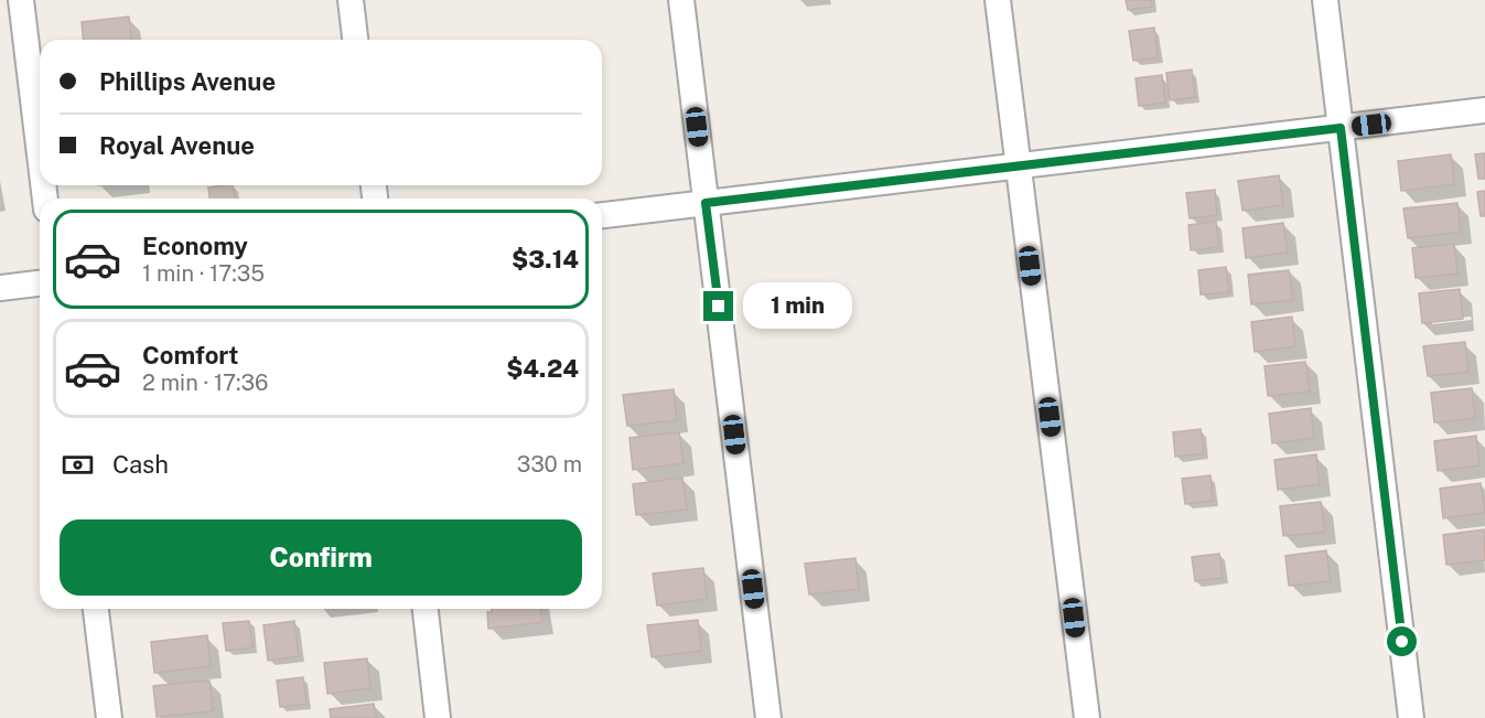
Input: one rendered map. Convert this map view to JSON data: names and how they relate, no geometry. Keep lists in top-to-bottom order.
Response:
{
  "page": {
    "banner": ["Phillips Avenue", "Royal Avenue"],
    "list": [
      {
        "name": "Economy",
        "note": "1 min · 17:35",
        "value": "$3.14"
      },
      {
        "name": "Comfort",
        "note": "2 min · 17:36",
        "value": "$4.24"
      }
    ],
    "bubble": "1 min",
    "pay": ["Cash", "330 m"],
    "buttons": "Confirm"
  }
}
